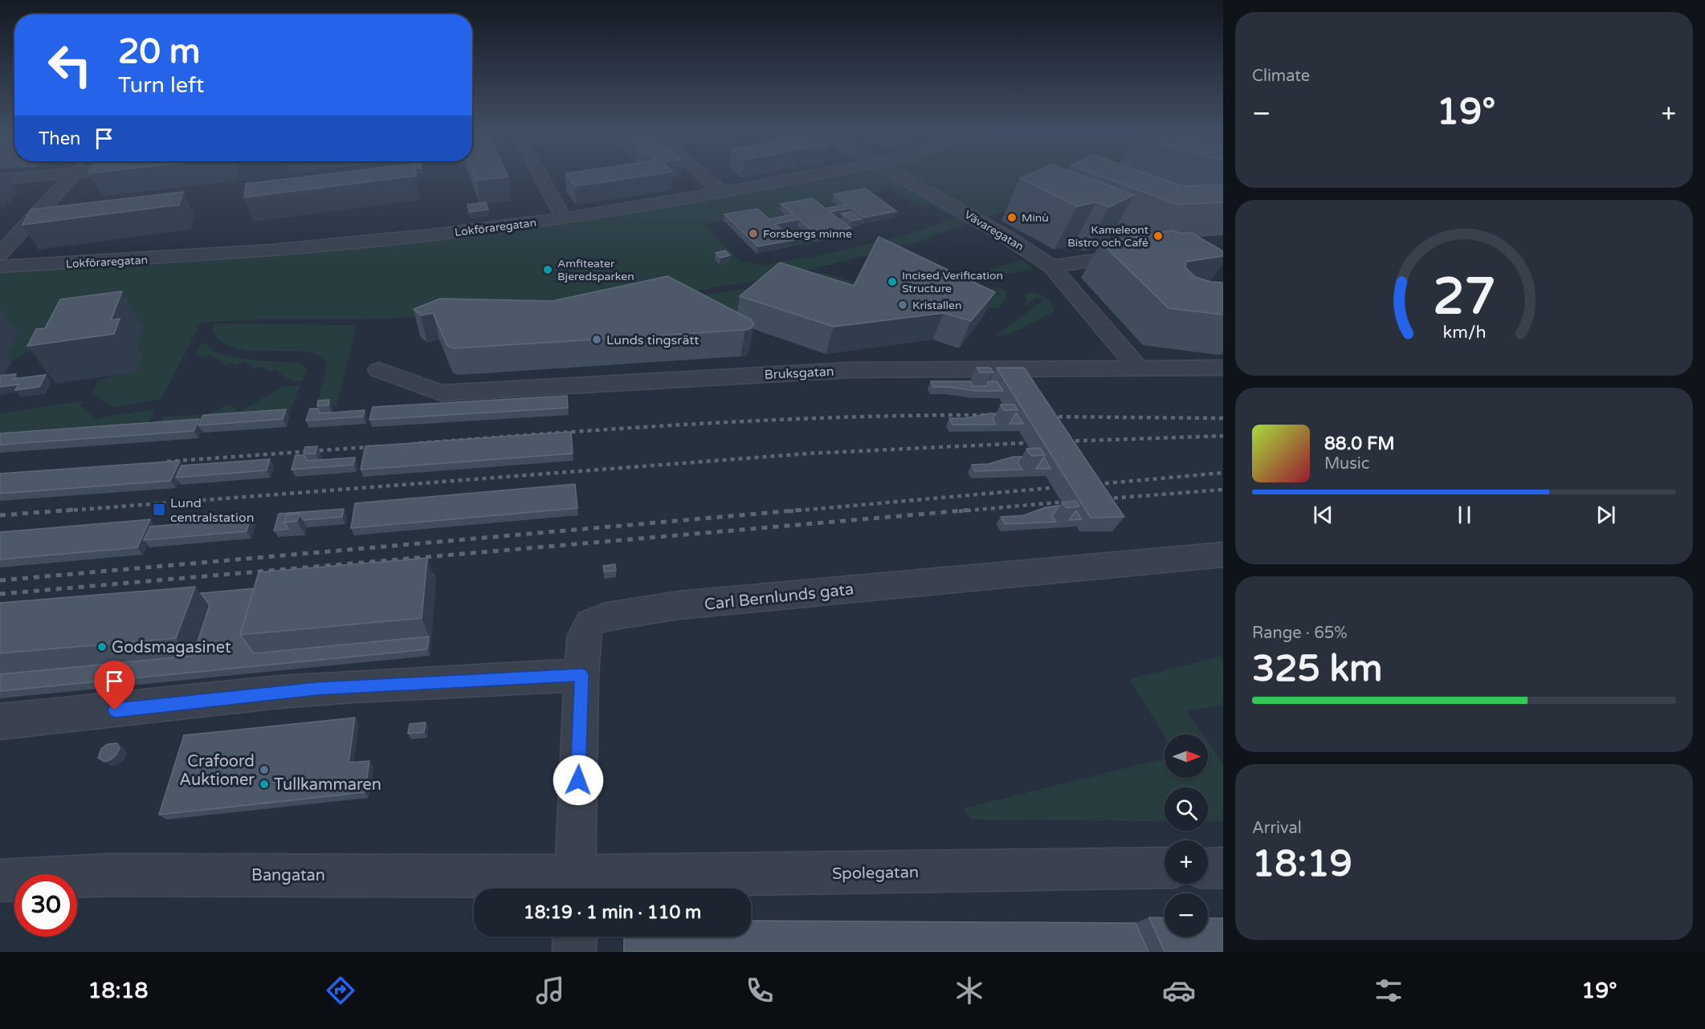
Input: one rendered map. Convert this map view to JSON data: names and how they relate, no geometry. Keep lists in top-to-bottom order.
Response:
{
  "streets": {
    "street": [
      "Lokföraregatan",
      "Vävaregatan",
      "Bruksgatan",
      "Carl Bernlunds gata",
      "Spolegatan",
      "Bangatan"
    ]
  },
  "crossings": [
    ["Vävaregatan", "Bruksgatan"],
    ["Carl Bernlunds gata", "Spolegatan"],
    ["Carl Bernlunds gata", "Bangatan"],
    ["Spolegatan", "Bangatan"]
  ],
  "places": {
    "other": [
      "Minù",
      "Forsbergs minne",
      "Kameleont Bistro och Café",
      "Amfiteater Bjeredsparken",
      "Incised Verification Structure",
      "Kristallen",
      "Lunds tingsrätt",
      "Godsmagasinet",
      "Crafoord Auktioner",
      "Tullkammaren"
    ],
    "transit": ["Lund centralstation"]
  },
  "north": "right",
  "page": {
    "tile": [
      "Climate",
      ["Range · 65%", "325 km"],
      ["Arrival", "18:19"]
    ],
    "turn": ["20 m", "Turn left"],
    "heat": ["−", "19°", "+"],
    "then": "Then",
    "song": ["88.0 FM", "Music"],
    "map_buttons": ["+", "−"],
    "limit": "30",
    "trip": "18:19 · 1 min · 110 m",
    "tabs": ["18:18", "19°"],
    "gauge": ["27", "km/h"]
  }
}
